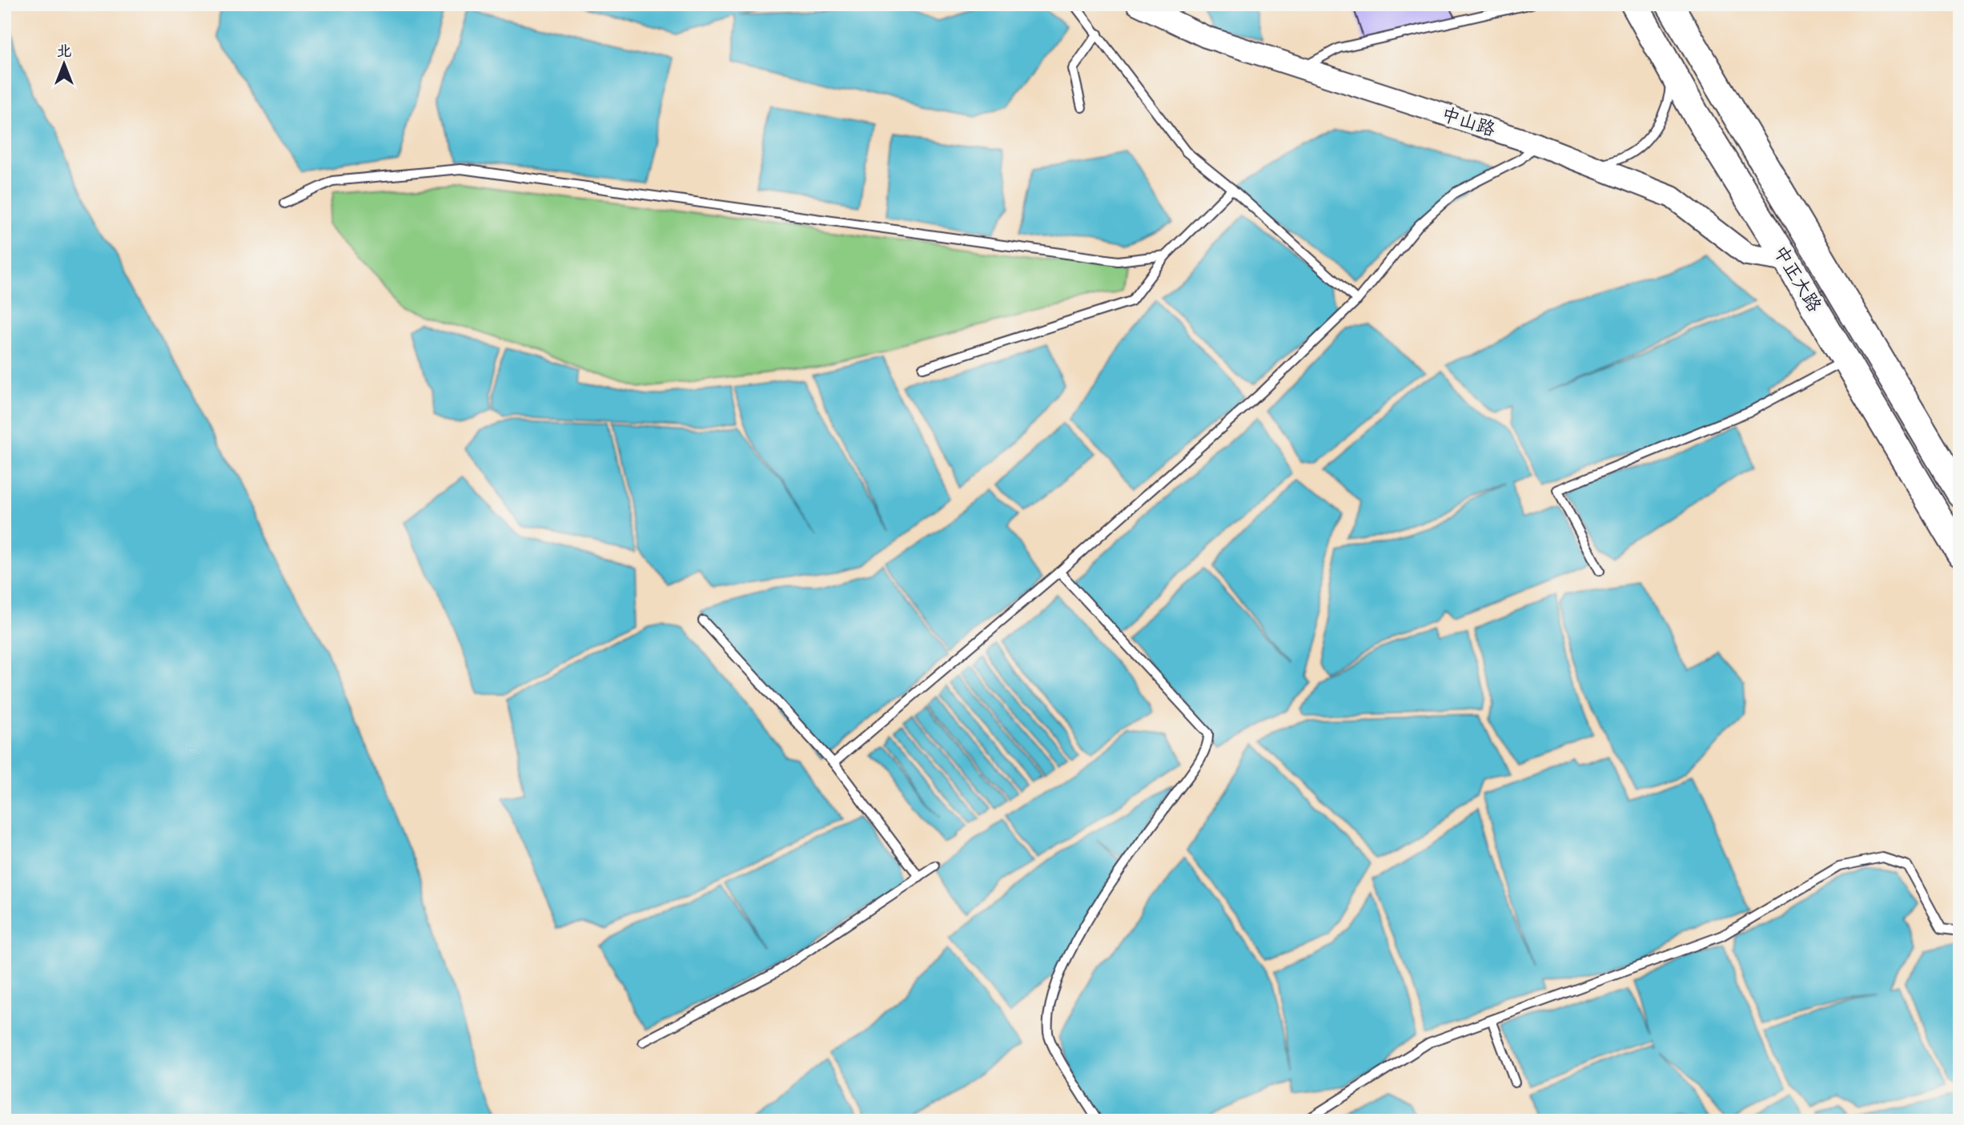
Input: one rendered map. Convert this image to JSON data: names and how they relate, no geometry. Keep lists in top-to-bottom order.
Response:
{
  "streets": {
    "main road": ["中正大路"],
    "street": ["中山路"]
  },
  "crossings": [
    ["中山路", "中正大路"]
  ],
  "north": "top"
}
